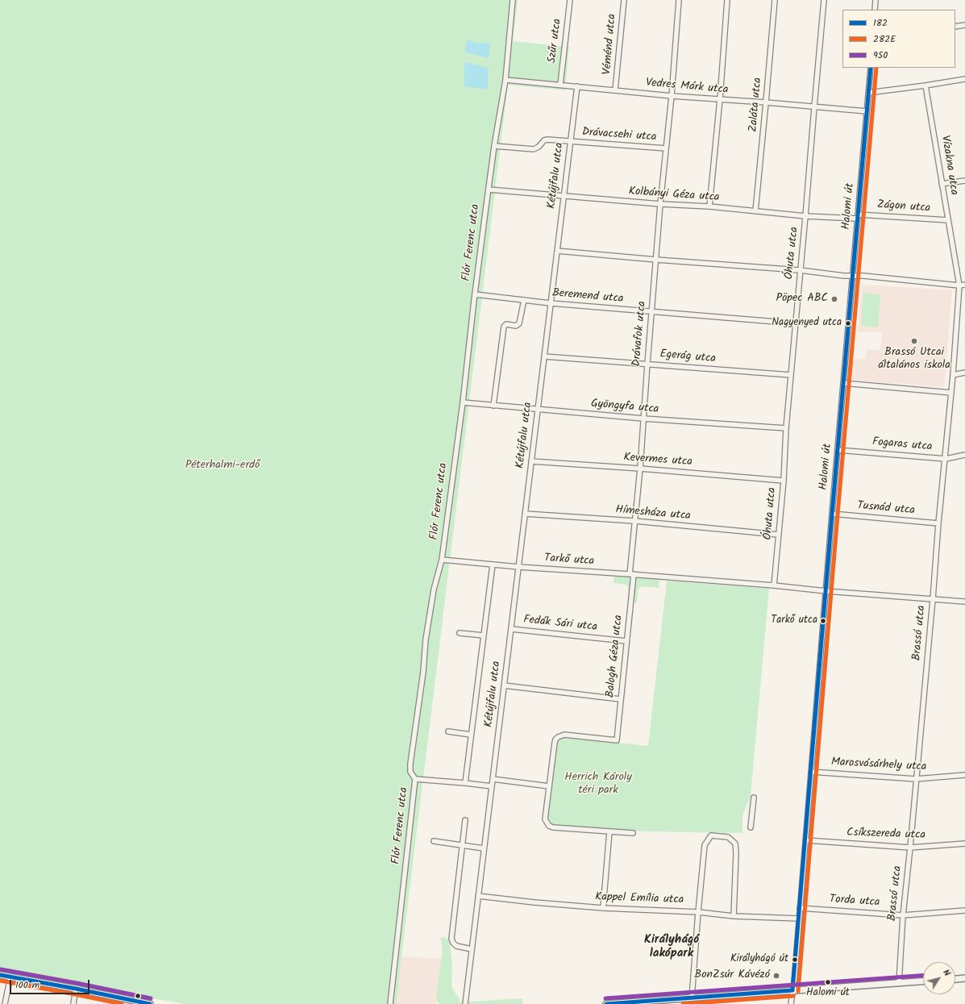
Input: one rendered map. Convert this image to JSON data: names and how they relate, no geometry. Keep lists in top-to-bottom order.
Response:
{
  "streets": {
    "street": [
      "Szűr utca",
      "Véménd utca",
      "Vedres Márk utca",
      "Zaláta utca",
      "Drávacsehi utca",
      "Vízakna utca",
      "Kétújfalu utca",
      "Kolbányi Géza utca",
      "Halomi út",
      "Zágon utca",
      "Flór Ferenc utca",
      "Óhuta utca",
      "Beremend utca",
      "Drávafok utca",
      "Egerág utca",
      "Gyöngyfa utca",
      "Fogaras utca",
      "Kevermes utca",
      "Tusnád utca",
      "Hímesháza utca",
      "Tarkő utca",
      "Fedák Sári utca",
      "Brassó utca",
      "Balogh Géza utca",
      "Marosvásárhely utca",
      "Csíkszereda utca",
      "Kappel Emília utca",
      "Torda utca"
    ]
  },
  "crossings": [
    ["Szűr utca", "Vedres Márk utca"],
    ["Véménd utca", "Vedres Márk utca"],
    ["Vedres Márk utca", "Zaláta utca"],
    ["Vedres Márk utca", "Kétújfalu utca"],
    ["Vedres Márk utca", "Halomi út"],
    ["Vedres Márk utca", "Flór Ferenc utca"],
    ["Vedres Márk utca", "Óhuta utca"],
    ["Vedres Márk utca", "Drávafok utca"],
    ["Zaláta utca", "Kolbányi Géza utca"],
    ["Drávacsehi utca", "Kétújfalu utca"],
    ["Drávacsehi utca", "Flór Ferenc utca"],
    ["Drávacsehi utca", "Drávafok utca"],
    ["Vízakna utca", "Zágon utca"],
    ["Vízakna utca", "Brassó utca"],
    ["Kétújfalu utca", "Kolbányi Géza utca"],
    ["Kétújfalu utca", "Beremend utca"],
    ["Kétújfalu utca", "Egerág utca"],
    ["Kétújfalu utca", "Gyöngyfa utca"],
    ["Kétújfalu utca", "Kevermes utca"],
    ["Kétújfalu utca", "Hímesháza utca"],
    ["Kétújfalu utca", "Tarkő utca"],
    ["Kétújfalu utca", "Fedák Sári utca"],
    ["Kétújfalu utca", "Kappel Emília utca"],
    ["Kolbányi Géza utca", "Halomi út"],
    ["Kolbányi Géza utca", "Zágon utca"],
    ["Kolbányi Géza utca", "Flór Ferenc utca"],
    ["Kolbányi Géza utca", "Óhuta utca"],
    ["Kolbányi Géza utca", "Drávafok utca"],
    ["Halomi út", "Zágon utca"],
    ["Halomi út", "Fogaras utca"],
    ["Halomi út", "Tusnád utca"],
    ["Halomi út", "Tarkő utca"],
    ["Halomi út", "Marosvásárhely utca"],
    ["Halomi út", "Csíkszereda utca"],
    ["Halomi út", "Kappel Emília utca"],
    ["Halomi út", "Torda utca"],
    ["Flór Ferenc utca", "Beremend utca"],
    ["Flór Ferenc utca", "Gyöngyfa utca"],
    ["Flór Ferenc utca", "Tarkő utca"],
    ["Óhuta utca", "Beremend utca"],
    ["Óhuta utca", "Egerág utca"],
    ["Óhuta utca", "Gyöngyfa utca"],
    ["Óhuta utca", "Kevermes utca"],
    ["Óhuta utca", "Hímesháza utca"],
    ["Óhuta utca", "Tarkő utca"],
    ["Beremend utca", "Drávafok utca"],
    ["Drávafok utca", "Egerág utca"],
    ["Drávafok utca", "Gyöngyfa utca"],
    ["Drávafok utca", "Kevermes utca"],
    ["Drávafok utca", "Hímesháza utca"],
    ["Drávafok utca", "Tarkő utca"],
    ["Drávafok utca", "Balogh Géza utca"],
    ["Fogaras utca", "Brassó utca"],
    ["Tusnád utca", "Brassó utca"],
    ["Tarkő utca", "Brassó utca"],
    ["Tarkő utca", "Balogh Géza utca"],
    ["Fedák Sári utca", "Balogh Géza utca"],
    ["Brassó utca", "Marosvásárhely utca"],
    ["Brassó utca", "Csíkszereda utca"],
    ["Brassó utca", "Torda utca"]
  ],
  "districts": ["Királyhágó lakópark"],
  "parks": ["Péterhalmi-erdő", "Herrich Károly téri park"],
  "places": [
    "Pöpec ABC",
    "Nagyenyed utca",
    "Brassó Utcai általános iskola",
    "Tarkő utca",
    "Királyhágó út",
    "BonZsúr Kávézó",
    "Halomi út"
  ],
  "lines": ["transit line 182", "transit line 282E", "transit line 950"],
  "legend": ["182", "282E", "950"],
  "scale_bar": "100 m",
  "north": "top right"
}
